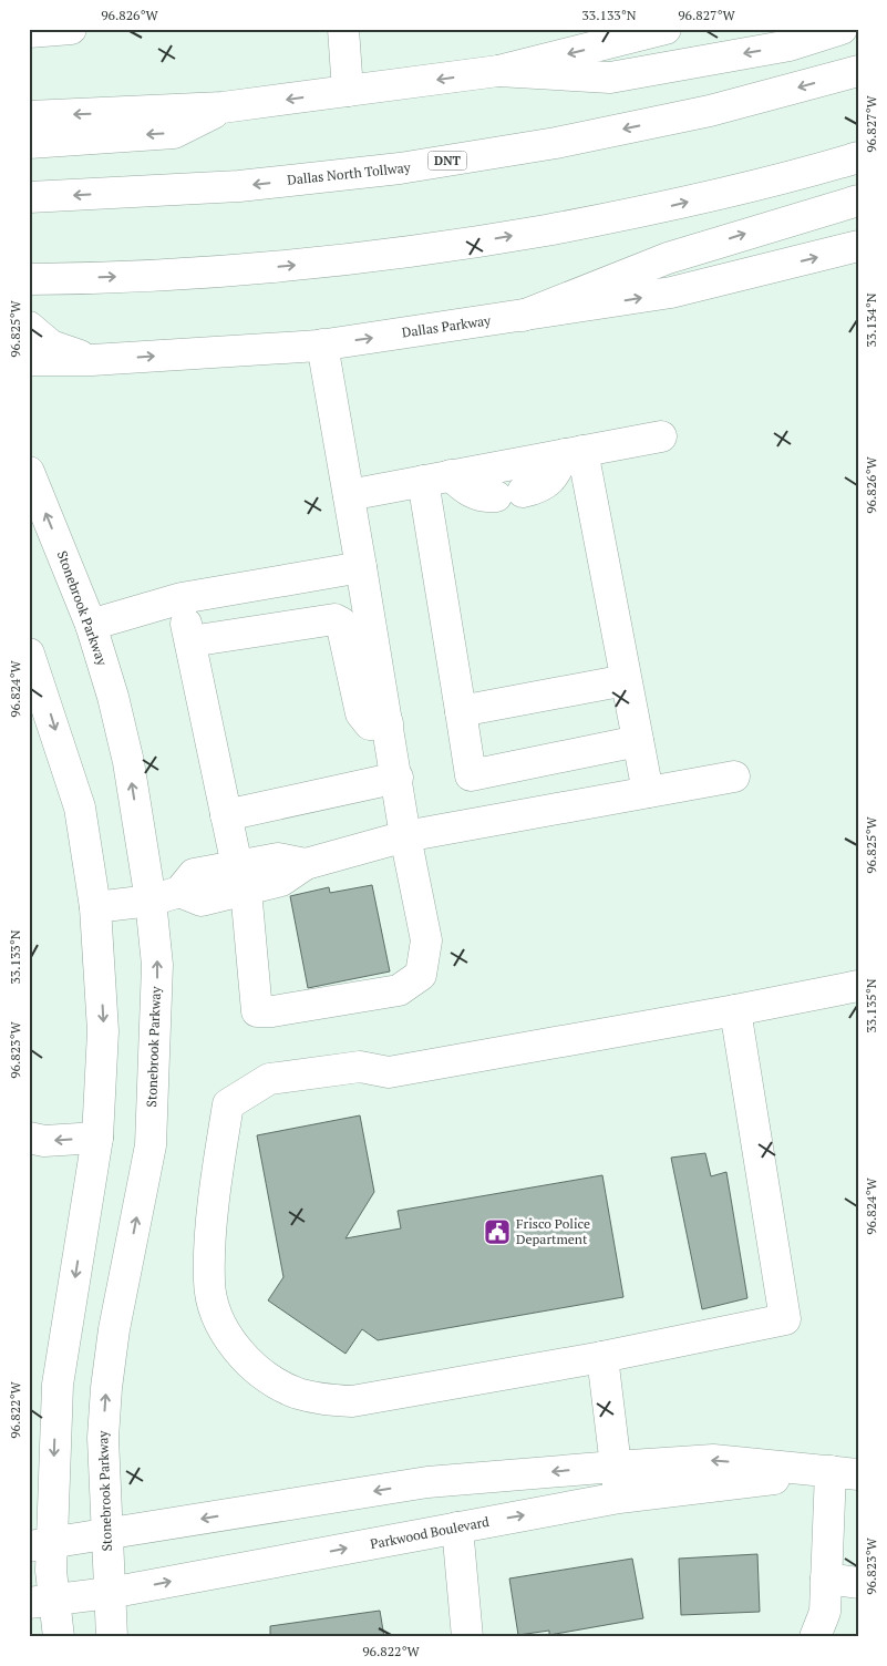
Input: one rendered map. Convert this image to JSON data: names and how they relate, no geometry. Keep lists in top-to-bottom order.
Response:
{
  "streets": {
    "main road": [
      "DNT",
      "Dallas North Tollway",
      "Dallas Parkway",
      "Stonebrook Parkway",
      "Parkwood Boulevard"
    ]
  },
  "crossings": [
    ["Stonebrook Parkway", "Parkwood Boulevard"]
  ],
  "places": {
    "public building": ["Frisco Police Department"]
  },
  "coordinates": [
    "96.826°W",
    "33.133°N",
    "96.827°W",
    "33.134°N",
    "96.825°W",
    "96.824°W",
    "33.135°N",
    "96.823°W",
    "96.822°W"
  ]
}
